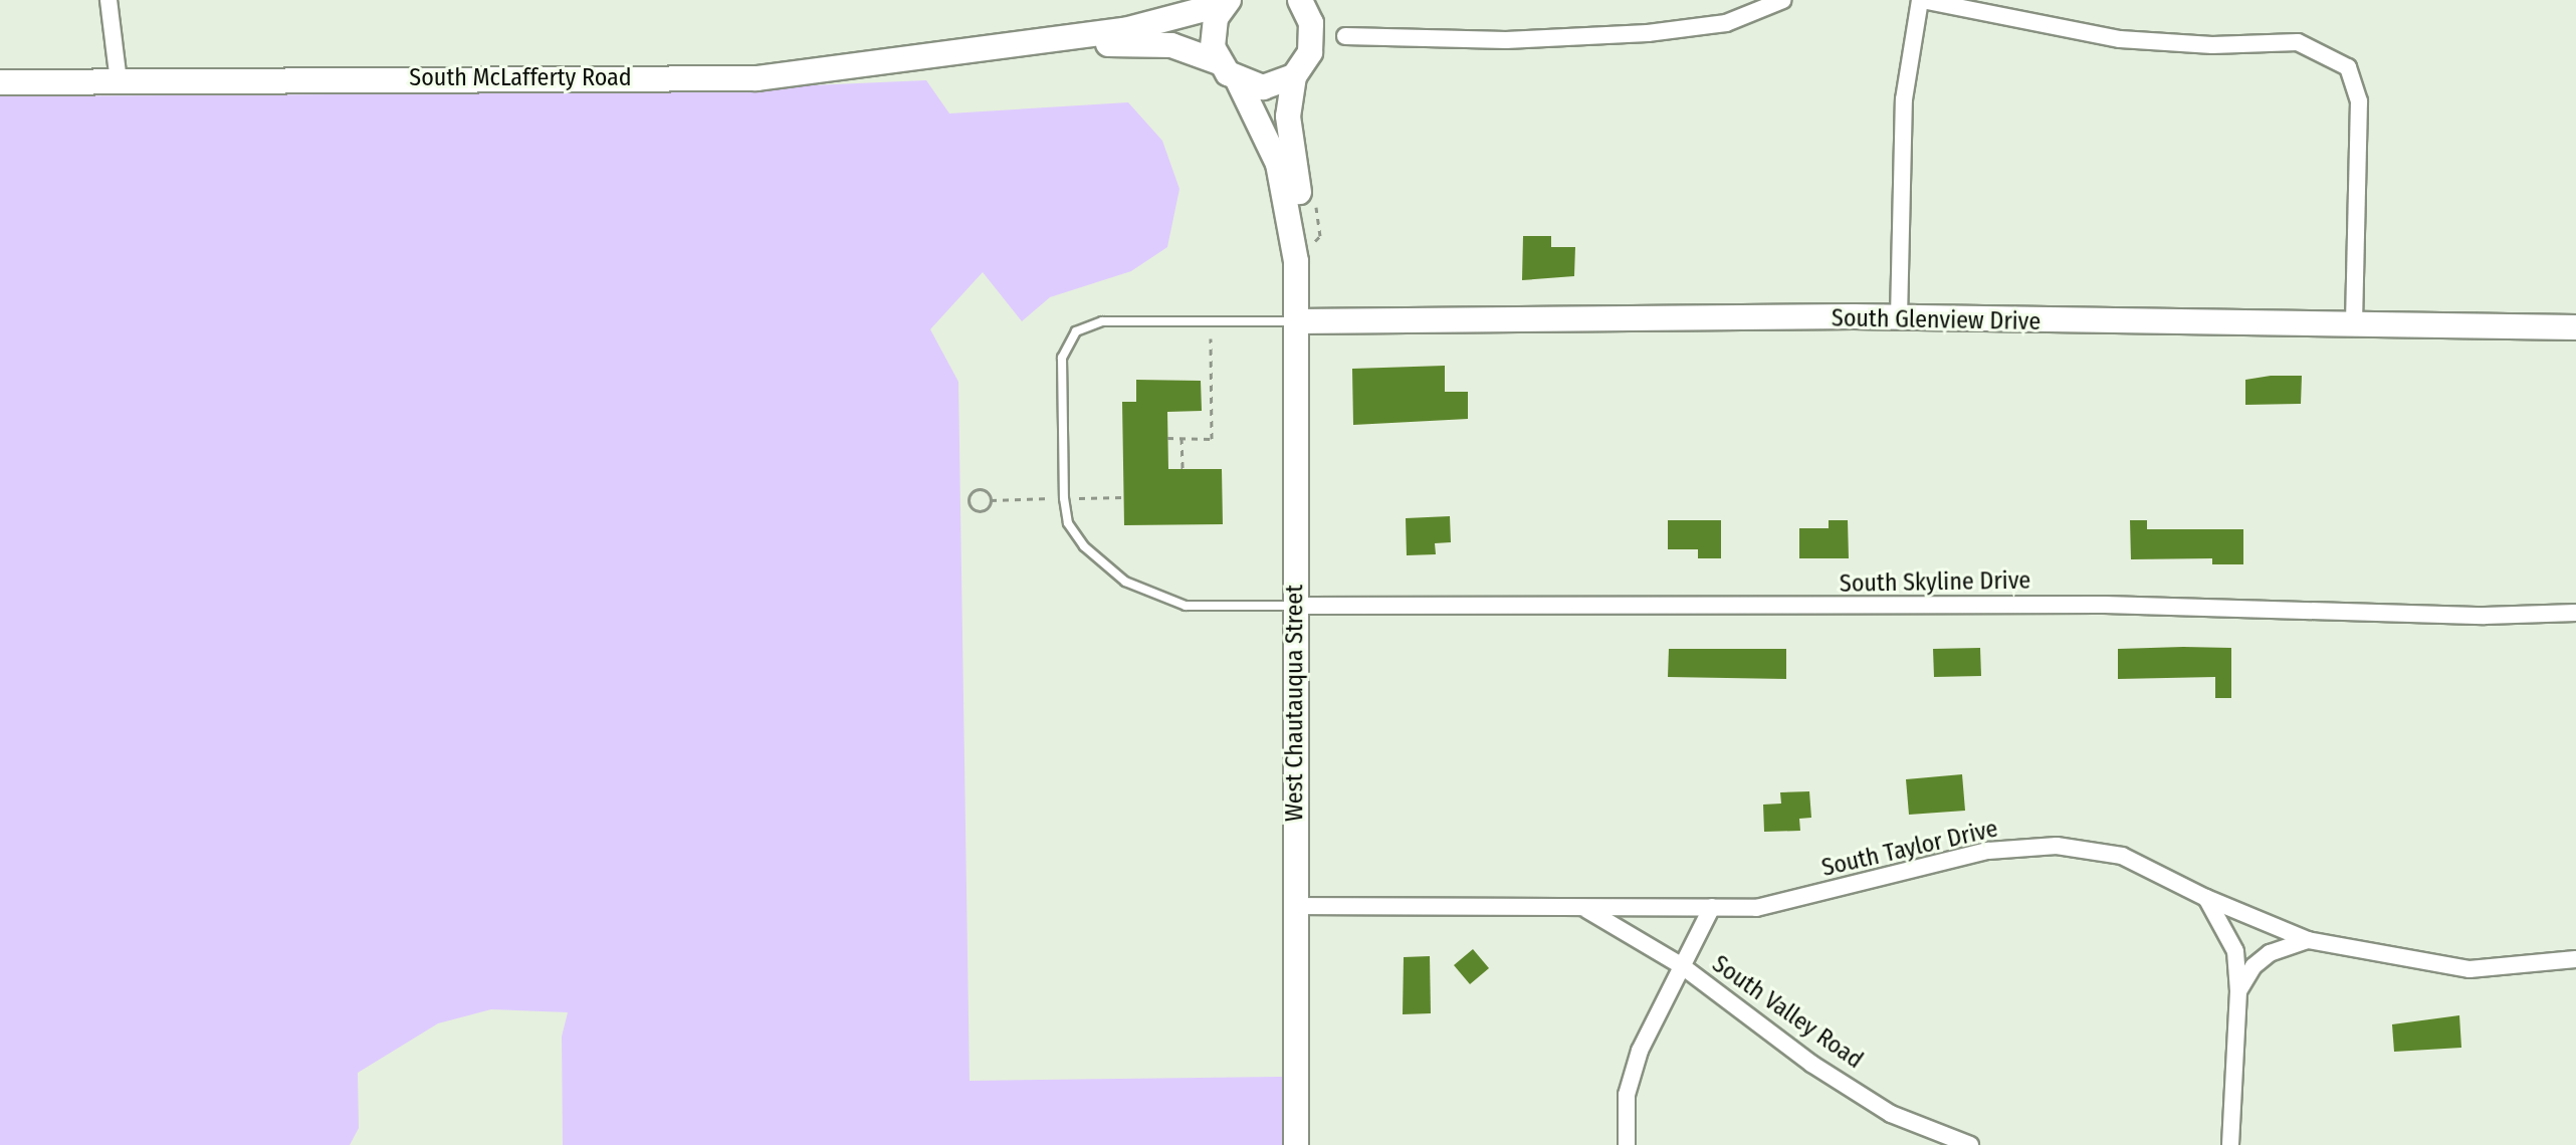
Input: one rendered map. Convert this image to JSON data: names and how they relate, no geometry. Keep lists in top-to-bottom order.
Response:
{
  "streets": {
    "street": [
      "South McLafferty Road",
      "South Glenview Drive",
      "South Skyline Drive",
      "West Chautauqua Street",
      "South Taylor Drive",
      "South Valley Road"
    ]
  },
  "crossings": [
    ["South McLafferty Road", "West Chautauqua Street"],
    ["South Glenview Drive", "West Chautauqua Street"],
    ["South Skyline Drive", "West Chautauqua Street"],
    ["West Chautauqua Street", "South Taylor Drive"],
    ["South Taylor Drive", "South Valley Road"]
  ]
}
